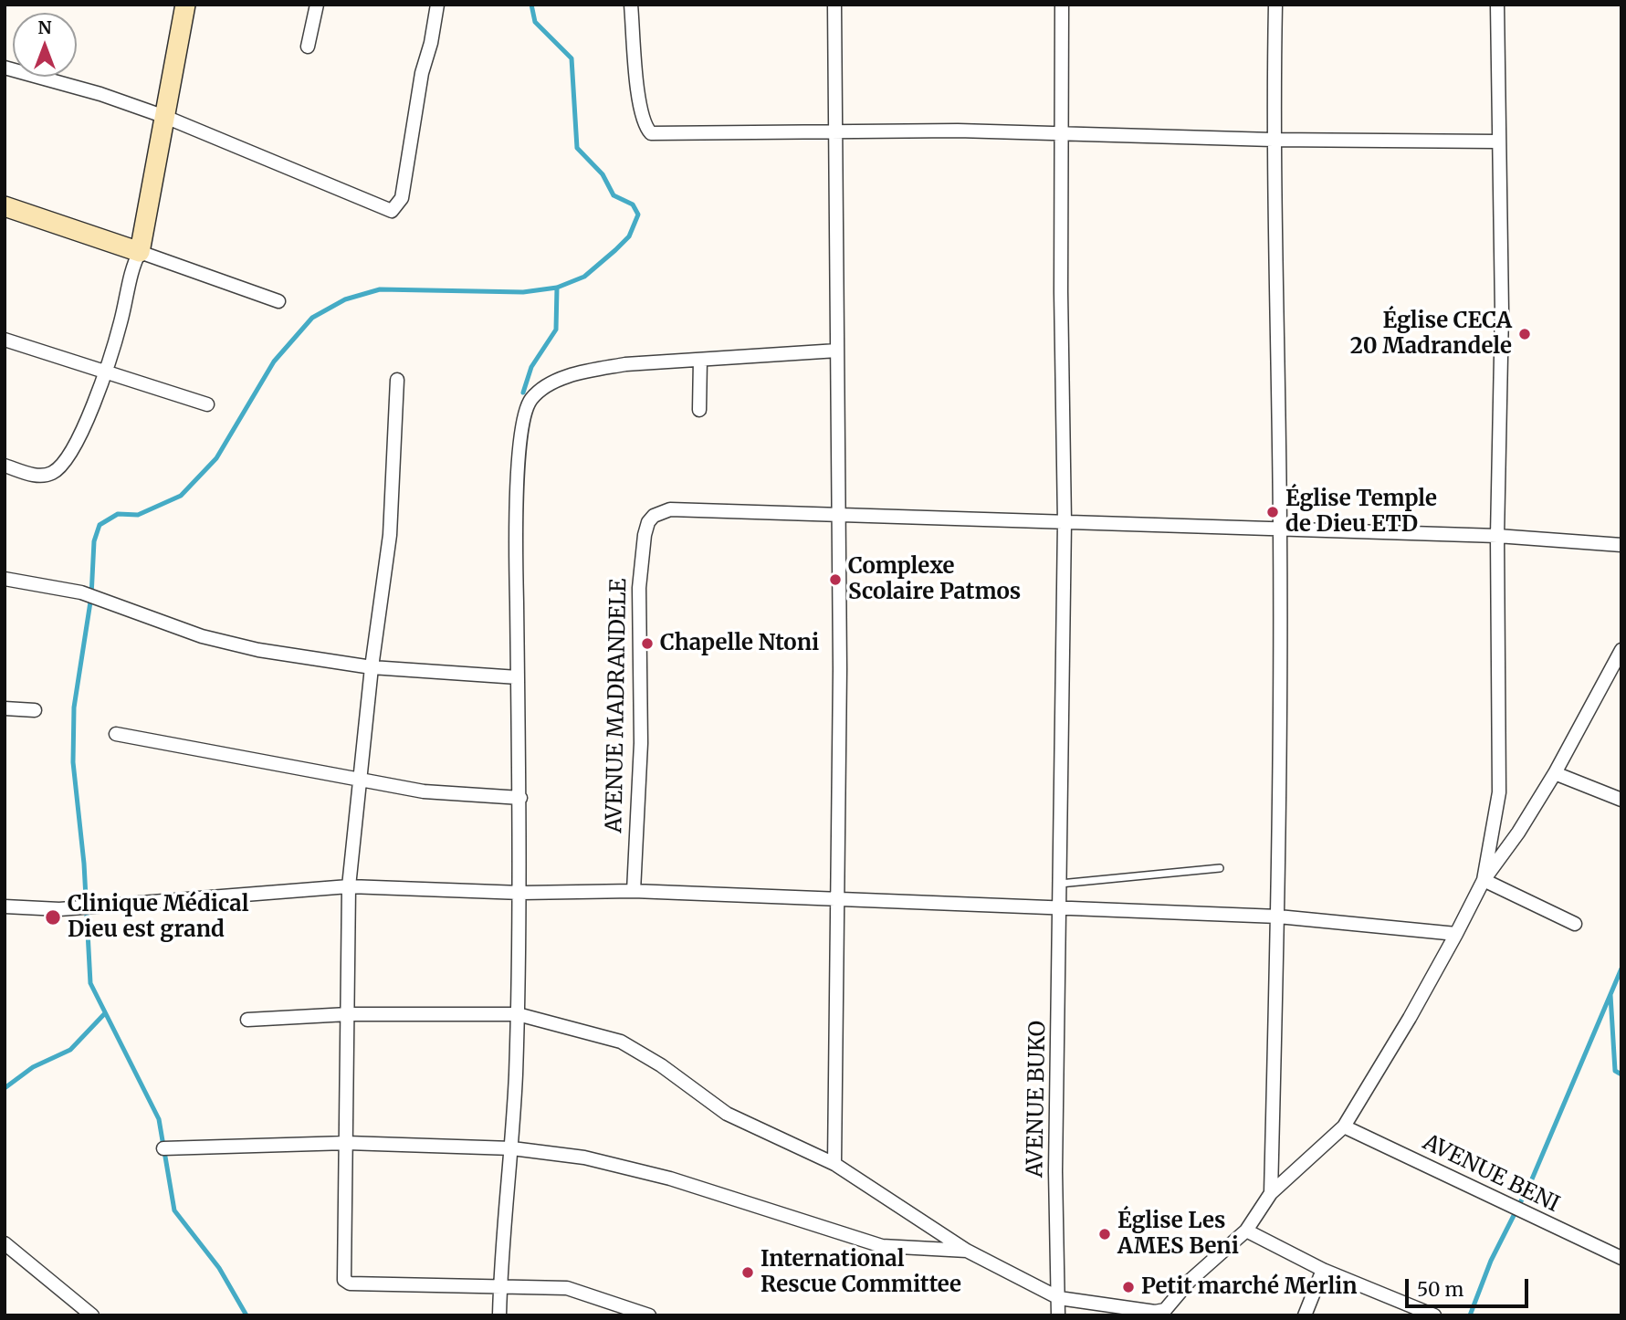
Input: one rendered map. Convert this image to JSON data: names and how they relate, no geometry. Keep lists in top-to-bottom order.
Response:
{
  "streets": {
    "street": ["AVENUE MADRANDELE", "AVENUE BUKO", "AVENUE BENI"]
  },
  "places": [
    "Église CECA 20 Madrandele",
    "Église Temple de Dieu ETD",
    "Complexe Scolaire Patmos",
    "Chapelle Ntoni",
    "Clinique Médical Dieu est grand",
    "Église Les AMES Beni",
    "International Rescue Committee",
    "Petit marché Merlin"
  ],
  "scale_bar": "50 m",
  "north": "top"
}
